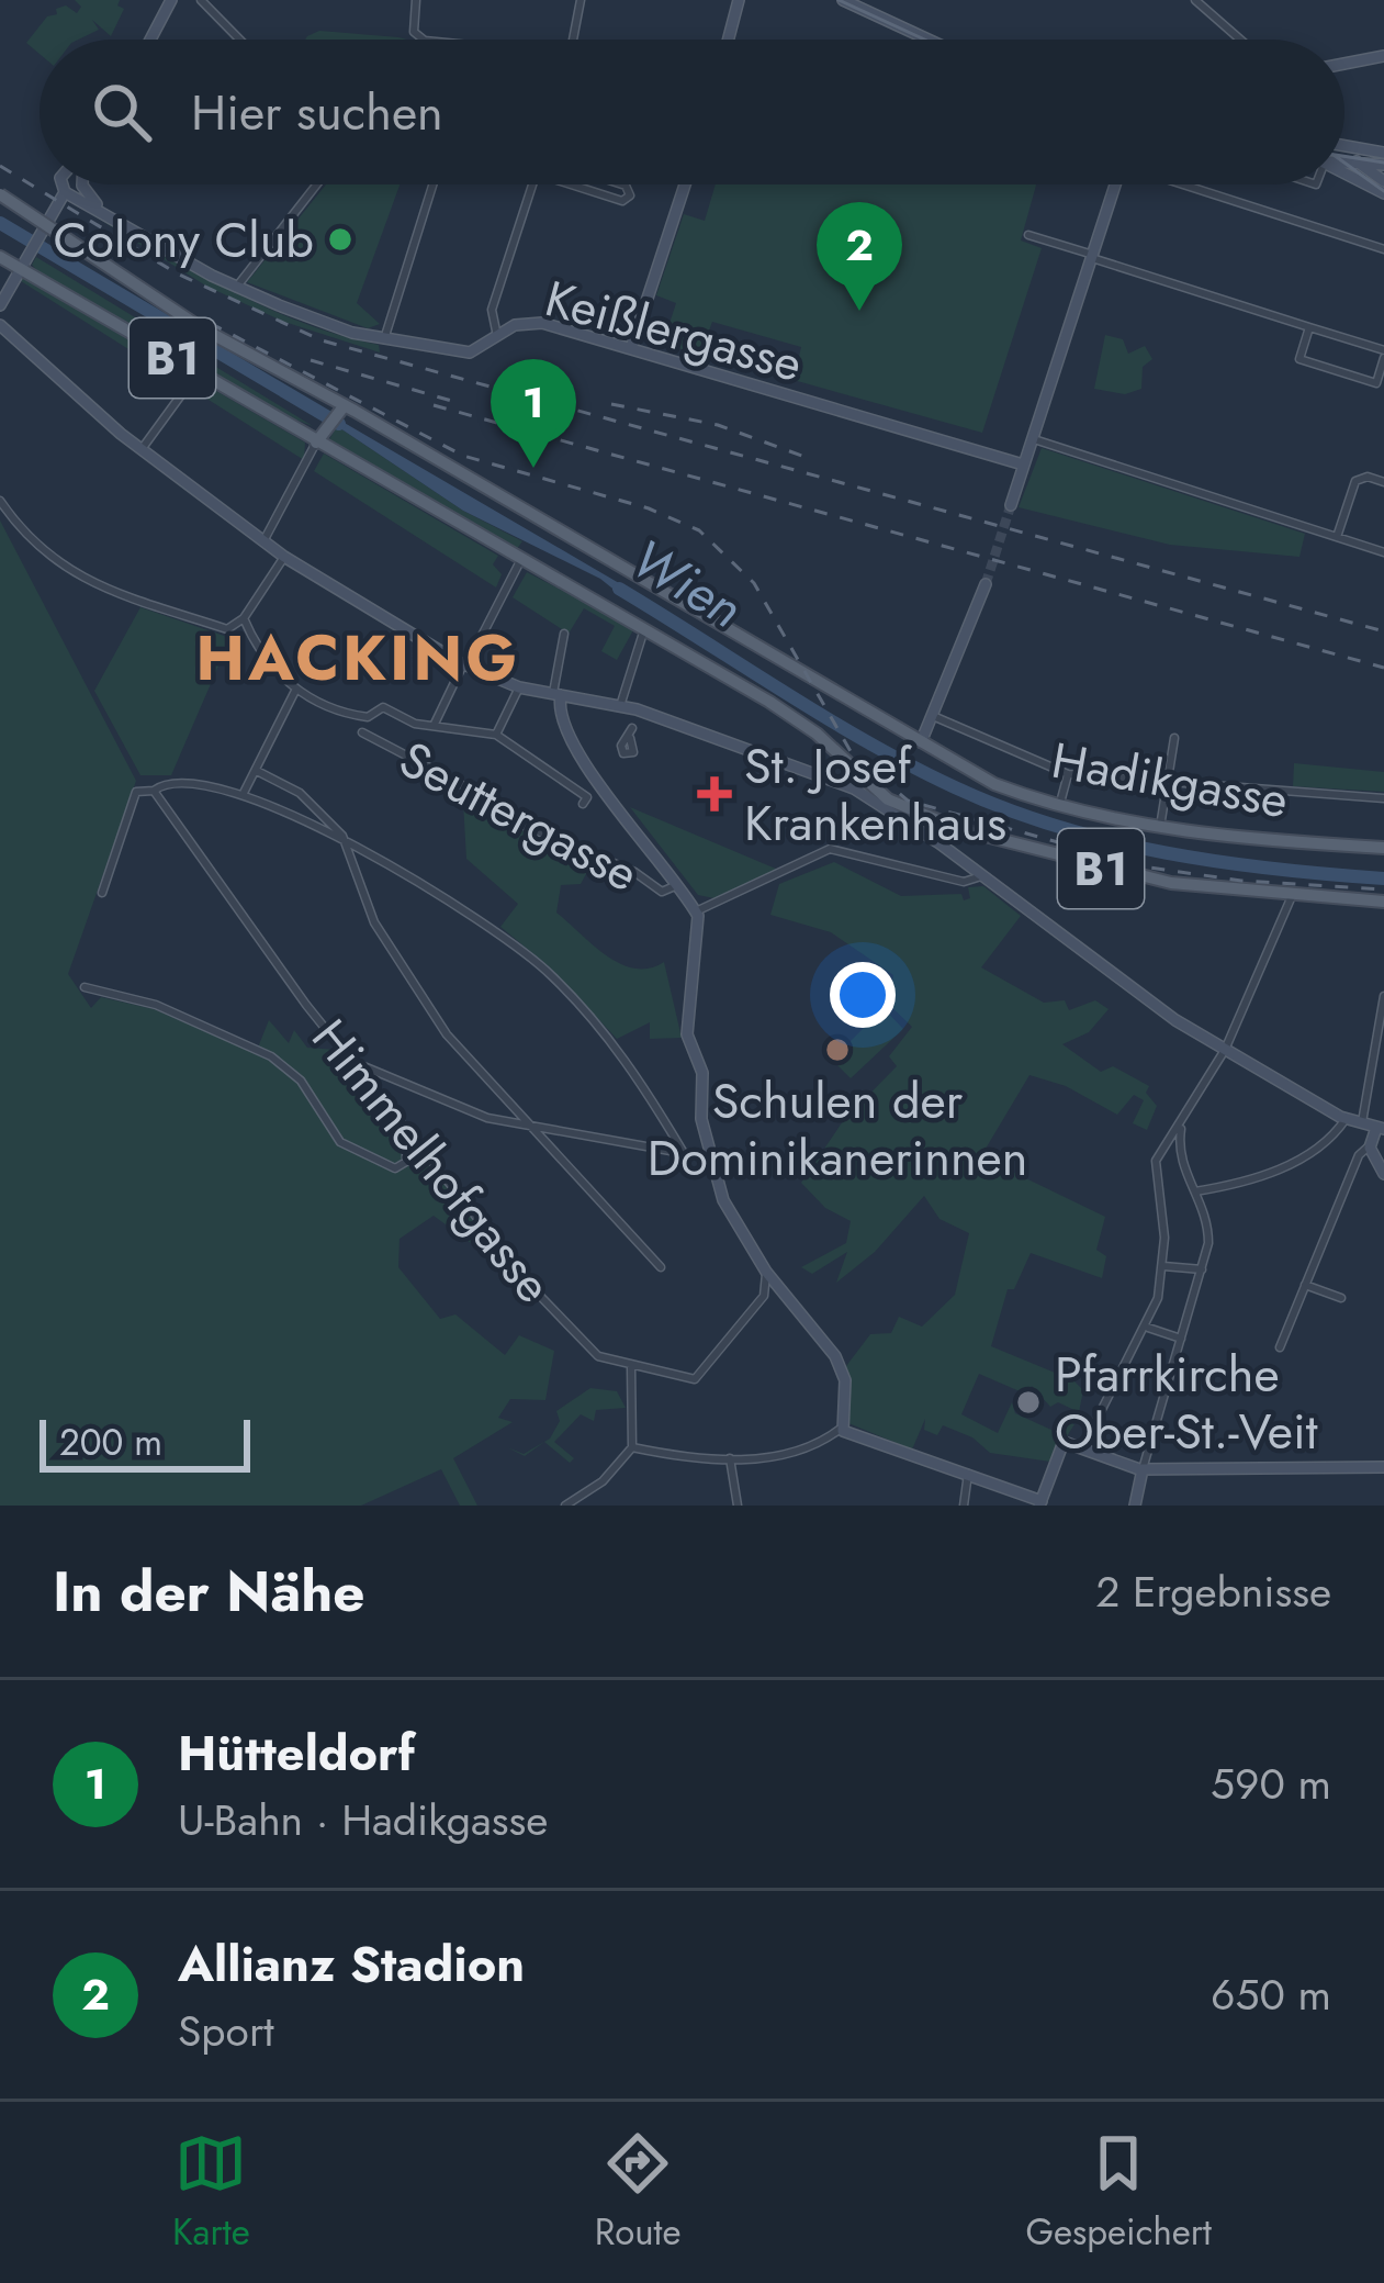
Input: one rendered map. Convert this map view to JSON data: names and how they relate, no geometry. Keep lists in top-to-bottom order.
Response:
{
  "streets": {
    "main road": ["B1", "Hadikgasse"],
    "street": ["Keißlergasse", "Seuttergasse", "Himmelhofgasse"]
  },
  "districts": ["HACKING"],
  "water": ["Wien"],
  "places": {
    "other": ["Colony Club", "Schulen der Dominikanerinnen", "Pfarrkirche Ober-St.-Veit"],
    "health": ["St. Josef Krankenhaus"]
  },
  "scale_bar": "200 m",
  "page": {
    "search": "Hier suchen",
    "pins": ["2", "1"],
    "scale": "200 m",
    "heading": ["In der Nähe", "2 Ergebnisse"],
    "list": [
      {
        "mark": "1",
        "name": "Hütteldorf",
        "note": "U-Bahn · Hadikgasse",
        "value": "590 m"
      },
      {
        "mark": "2",
        "name": "Allianz Stadion",
        "note": "Sport",
        "value": "650 m"
      }
    ],
    "nav": ["Karte", "Route", "Gespeichert"]
  }
}
